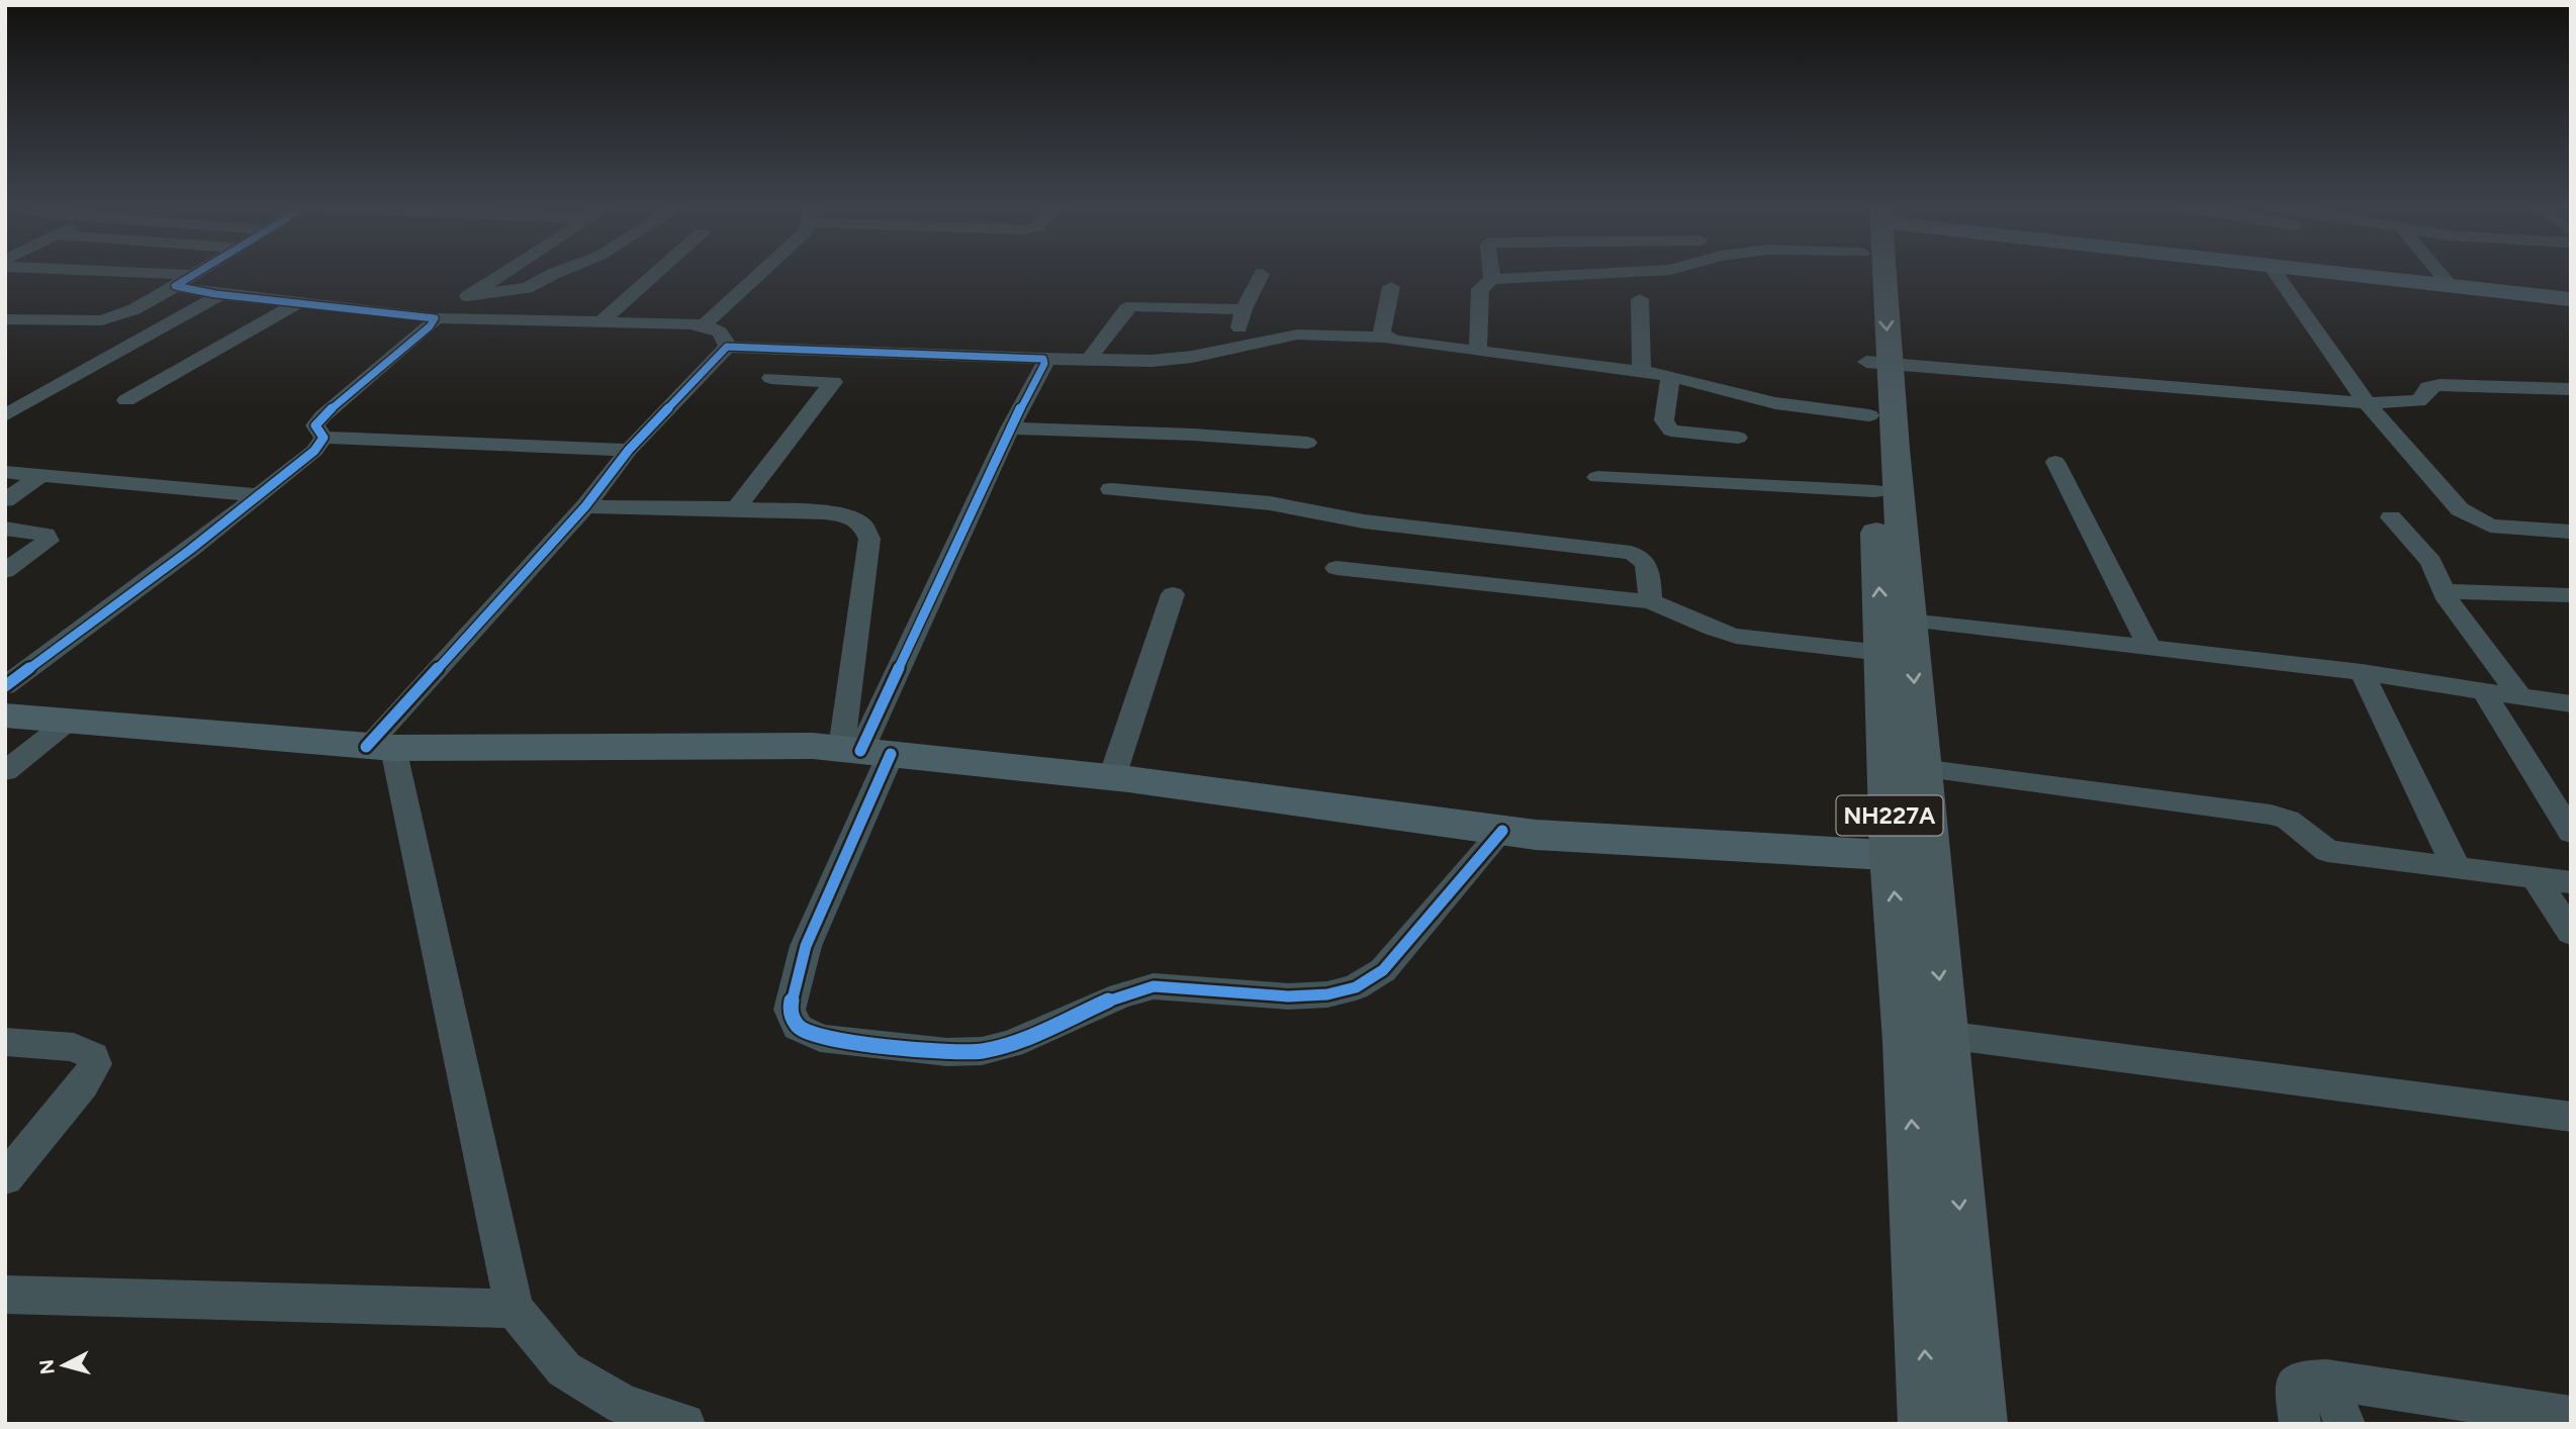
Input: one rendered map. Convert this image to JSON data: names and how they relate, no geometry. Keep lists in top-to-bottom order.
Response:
{
  "streets": {
    "highway": ["NH227A"]
  },
  "north": "left"
}
